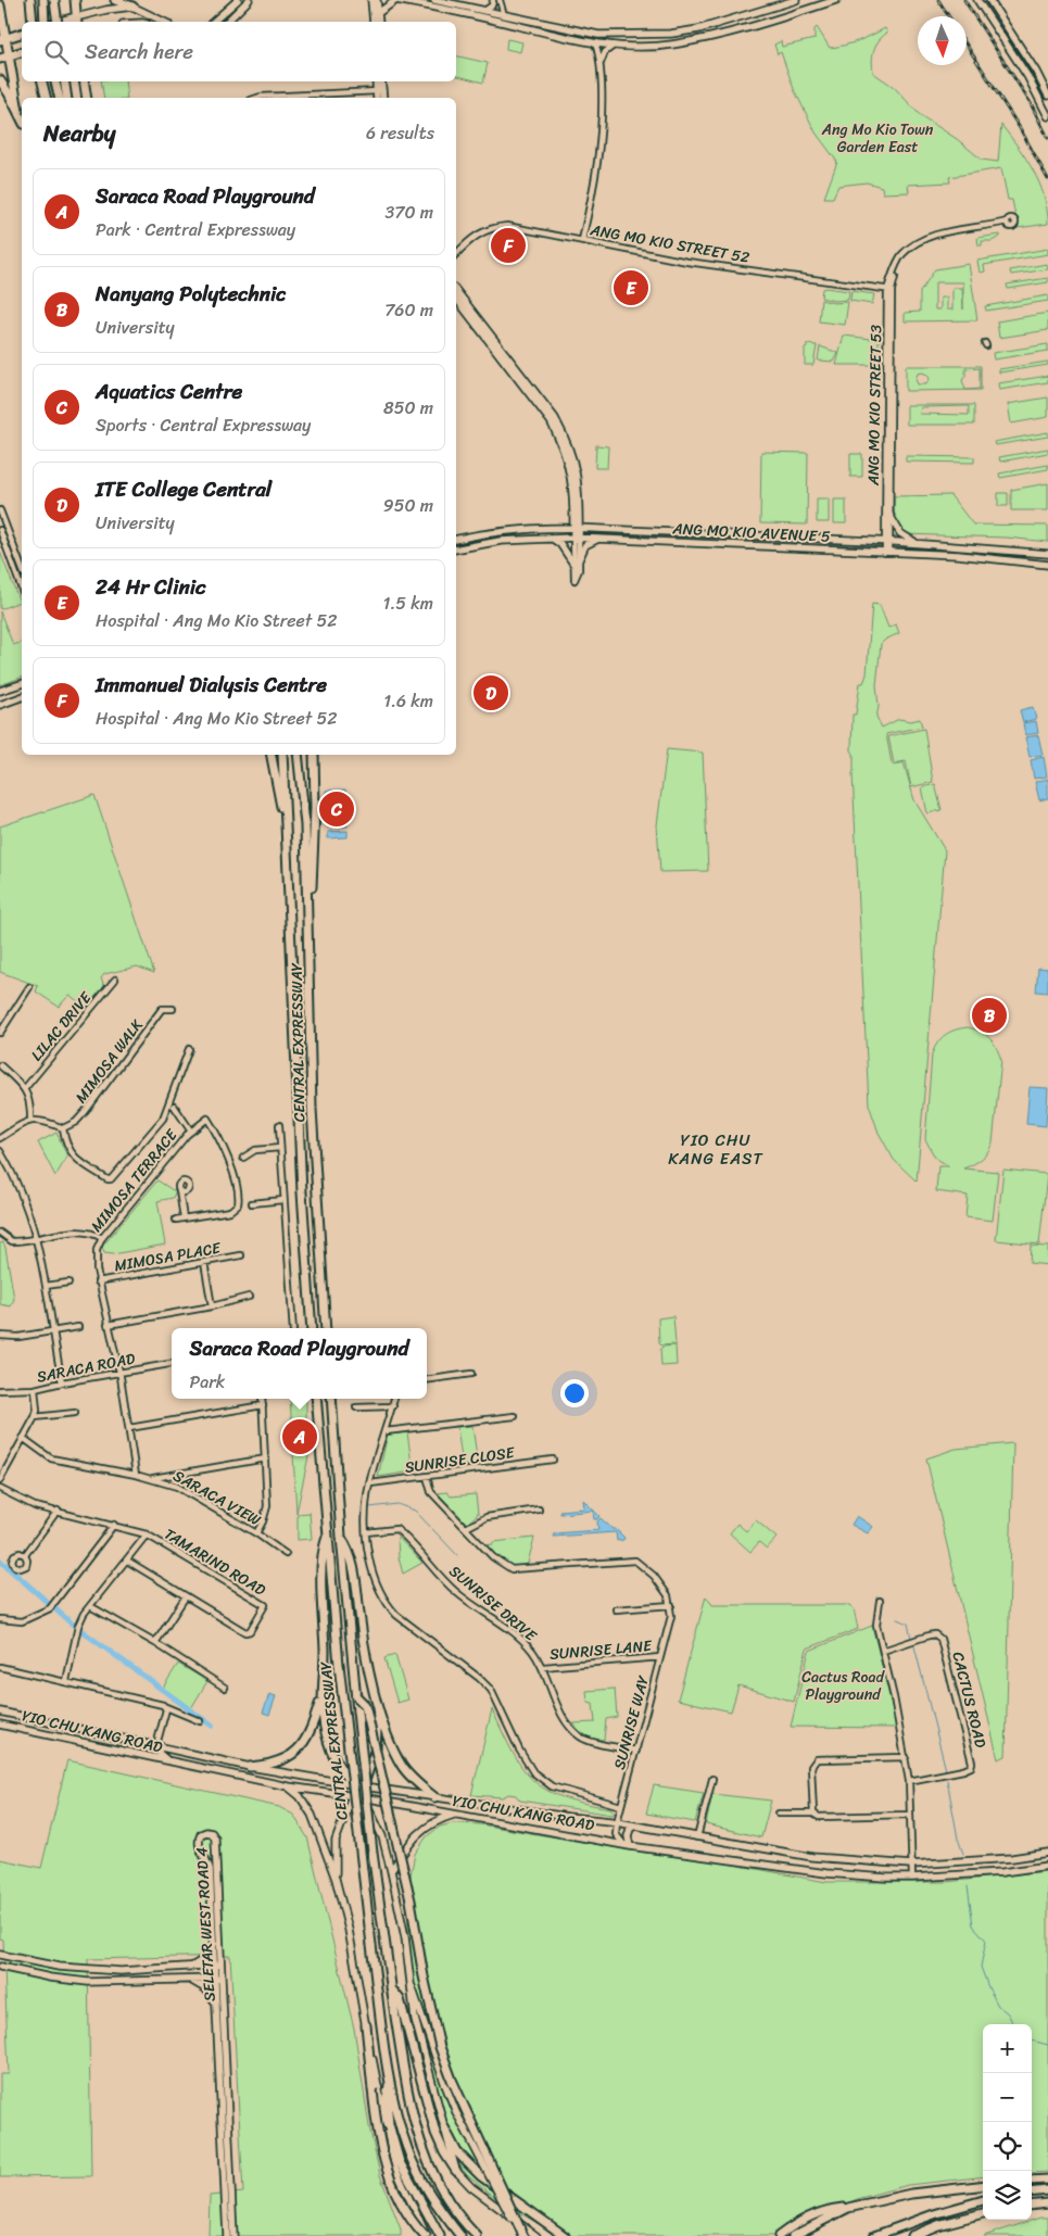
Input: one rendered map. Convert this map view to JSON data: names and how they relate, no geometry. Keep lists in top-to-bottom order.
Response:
{
  "streets": {
    "highway": ["CENTRAL EXPRESSWAY"],
    "main road": ["ANG MO KIO AVENUE 5", "YIO CHU KANG ROAD", "SELETAR WEST ROAD 4"],
    "street": [
      "ANG MO KIO STREET 52",
      "ANG MO KIO STREET 53",
      "LILAC DRIVE",
      "MIMOSA WALK",
      "MIMOSA TERRACE",
      "MIMOSA PLACE",
      "SARACA ROAD",
      "SUNRISE CLOSE",
      "SARACA VIEW",
      "TAMARIND ROAD",
      "SUNRISE DRIVE",
      "SUNRISE LANE",
      "CACTUS ROAD",
      "SUNRISE WAY"
    ]
  },
  "crossings": [
    ["ANG MO KIO STREET 52", "ANG MO KIO STREET 53"],
    ["ANG MO KIO STREET 53", "ANG MO KIO AVENUE 5"],
    ["MIMOSA TERRACE", "MIMOSA PLACE"],
    ["MIMOSA TERRACE", "SARACA ROAD"],
    ["SUNRISE DRIVE", "SUNRISE LANE"],
    ["SUNRISE DRIVE", "SUNRISE WAY"],
    ["SUNRISE LANE", "SUNRISE WAY"],
    ["SUNRISE WAY", "YIO CHU KANG ROAD"]
  ],
  "districts": ["YIO CHU KANG EAST"],
  "parks": ["Ang Mo Kio Town Garden East", "Cactus Road Playground"],
  "north": "bottom",
  "page": {
    "search": "Search here",
    "heading": ["Nearby", "6 results"],
    "list": [
      {
        "mark": "A",
        "name": "Saraca Road Playground",
        "note": "Park · Central Expressway",
        "value": "370 m"
      },
      {
        "mark": "B",
        "name": "Nanyang Polytechnic",
        "note": "University",
        "value": "760 m"
      },
      {
        "mark": "C",
        "name": "Aquatics Centre",
        "note": "Sports · Central Expressway",
        "value": "850 m"
      },
      {
        "mark": "D",
        "name": "ITE College Central",
        "note": "University",
        "value": "950 m"
      },
      {
        "mark": "E",
        "name": "24 Hr Clinic",
        "note": "Hospital · Ang Mo Kio Street 52",
        "value": "1.5 km"
      },
      {
        "mark": "F",
        "name": "Immanuel Dialysis Centre",
        "note": "Hospital · Ang Mo Kio Street 52",
        "value": "1.6 km"
      }
    ],
    "pins": [
      "F",
      "E",
      "D",
      "C",
      "B",
      "A"
    ],
    "popup": ["Saraca Road Playground", "Park"],
    "map_buttons": ["+", "−"]
  }
}
